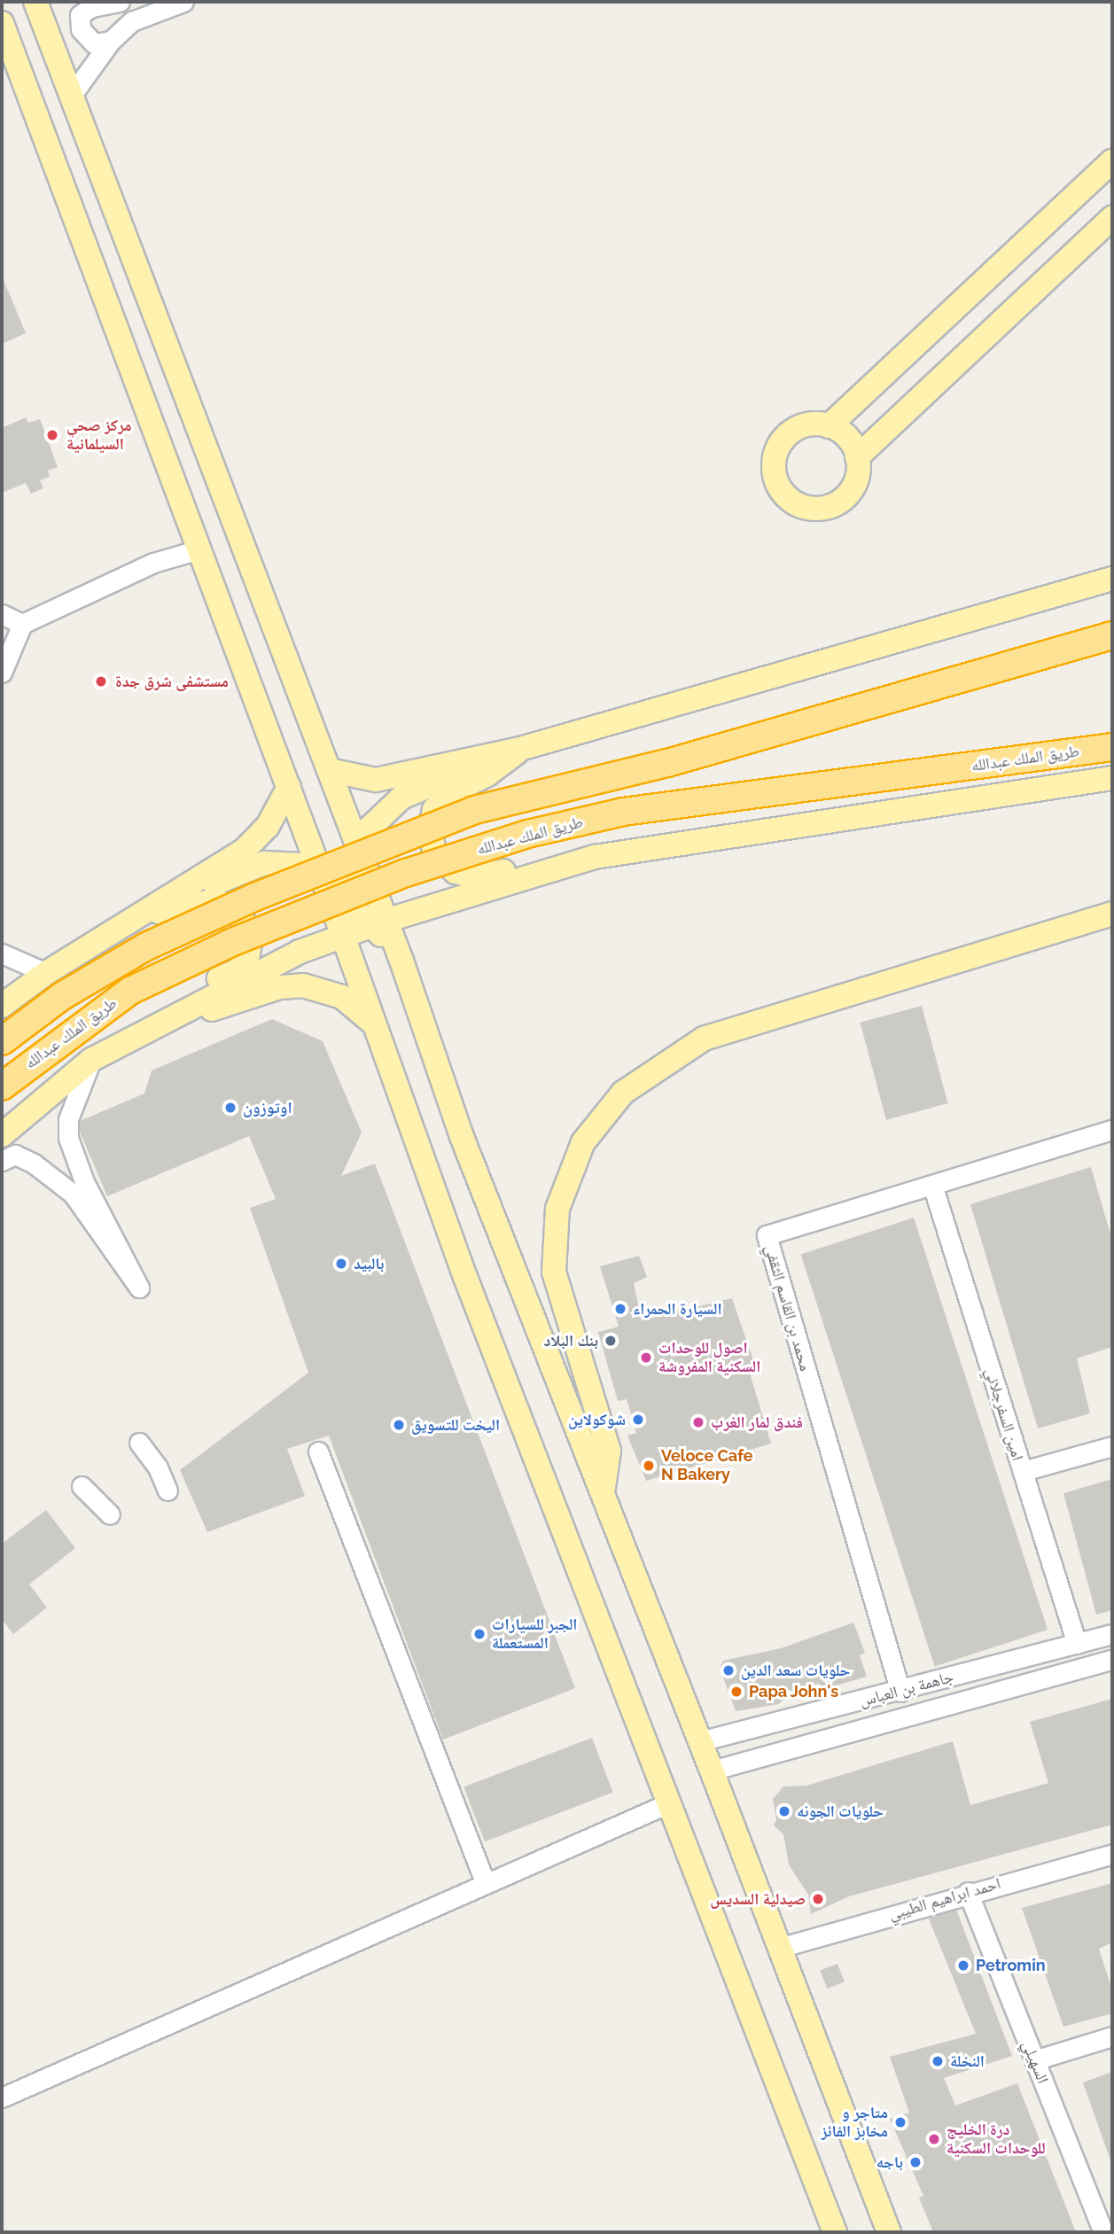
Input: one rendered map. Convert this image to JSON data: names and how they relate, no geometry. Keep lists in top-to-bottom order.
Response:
{
  "streets": {
    "highway": ["طريق الملك عبدالله"],
    "street": [
      "محمد بن القاسم الثقفي",
      "امين السفرجلاني",
      "جاهمة بن العباس",
      "احمد ابراهيم الطيبي",
      "السهيلي"
    ]
  },
  "crossings": [
    ["محمد بن القاسم الثقفي", "امين السفرجلاني"],
    ["محمد بن القاسم الثقفي", "جاهمة بن العباس"],
    ["امين السفرجلاني", "جاهمة بن العباس"],
    ["احمد ابراهيم الطيبي", "السهيلي"]
  ],
  "places": [
    "مركز صحي السيلمانية",
    "مستشفى شرق جدة",
    "اوتوزون",
    "بالبيد",
    "السيارة الحمراء",
    "بنك البلاد",
    "اصول للوحدات السكنية المفروشة",
    "شوكولاين",
    "فندق لمار الغرب",
    "اليخت للتسويق",
    "Veloce Cafe N Bakery",
    "الجبر للسيارات المستعملة",
    "حلويات سعد الدين",
    "Papa John's",
    "حلويات الجونه",
    "صيدلية السديس",
    "Petromin",
    "النخلة",
    "متاجر و مخابز الفائز",
    "درة الخليج للوحدات السكنية",
    "باجه"
  ]
}
